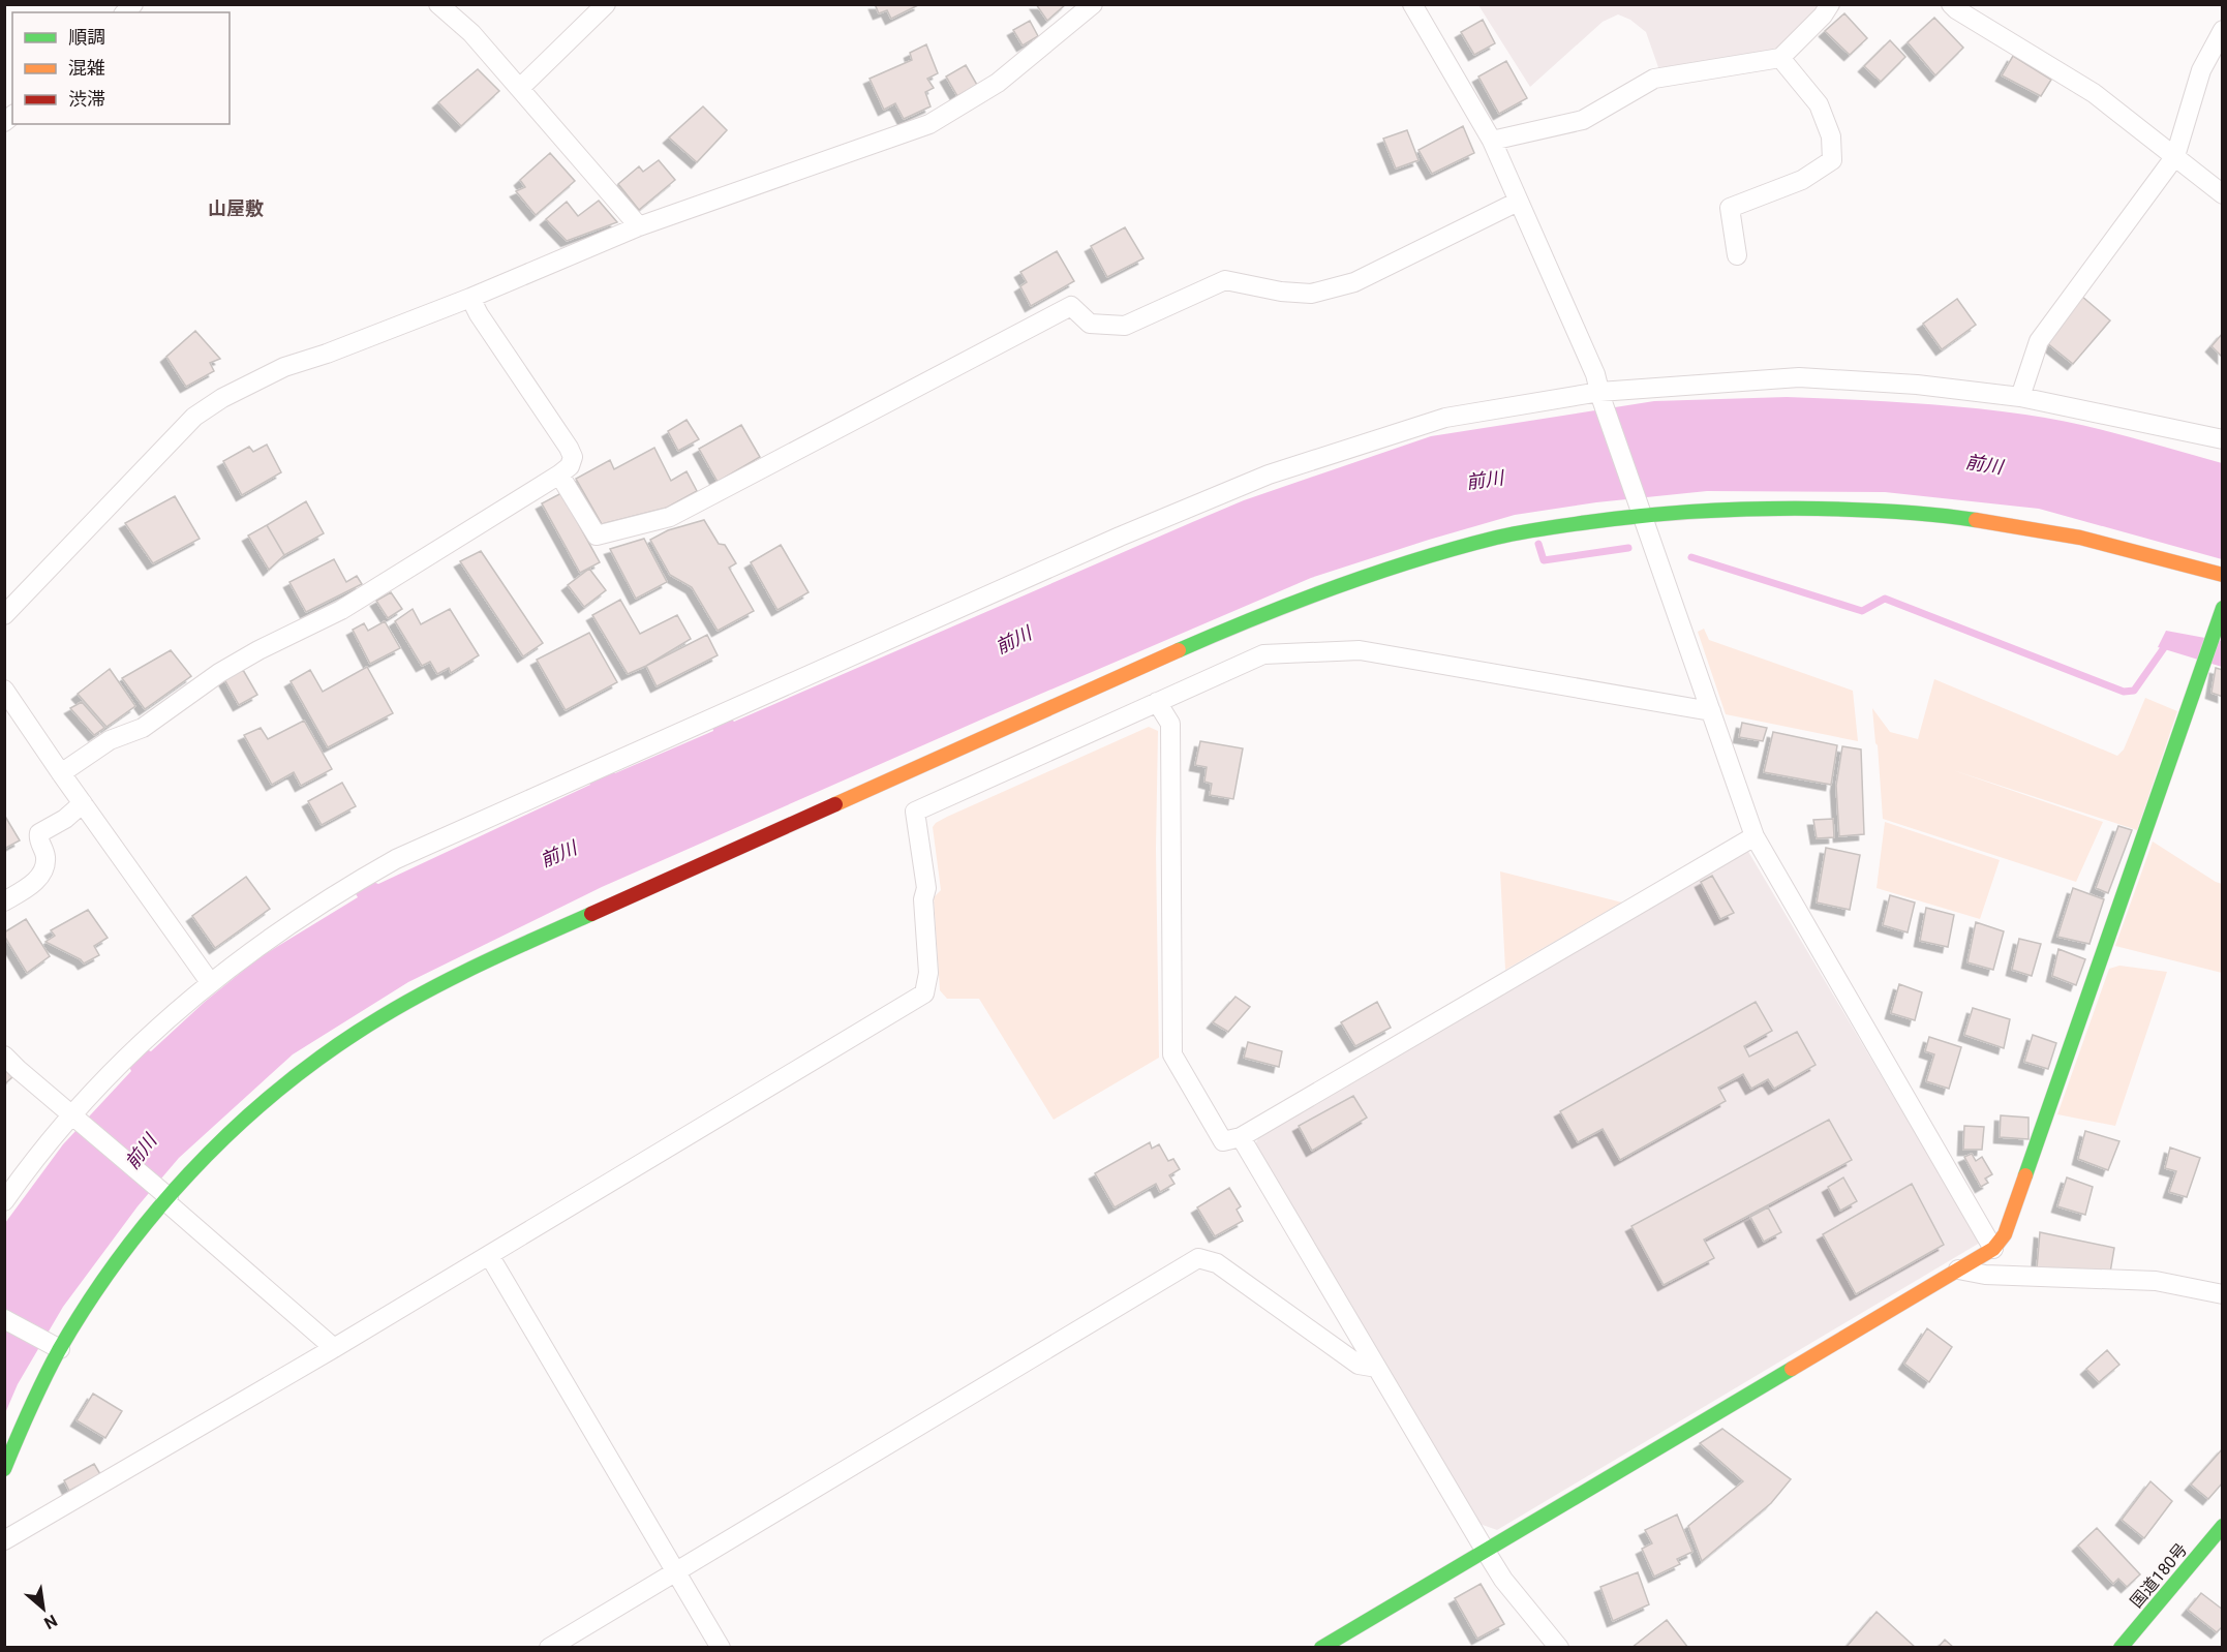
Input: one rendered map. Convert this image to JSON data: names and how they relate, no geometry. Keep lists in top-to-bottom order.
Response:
{
  "streets": {
    "main road": ["国道180号"]
  },
  "districts": ["山屋敷"],
  "water": ["前川"],
  "legend": ["順調", "混雑", "渋滞"],
  "north": "bottom right"
}
